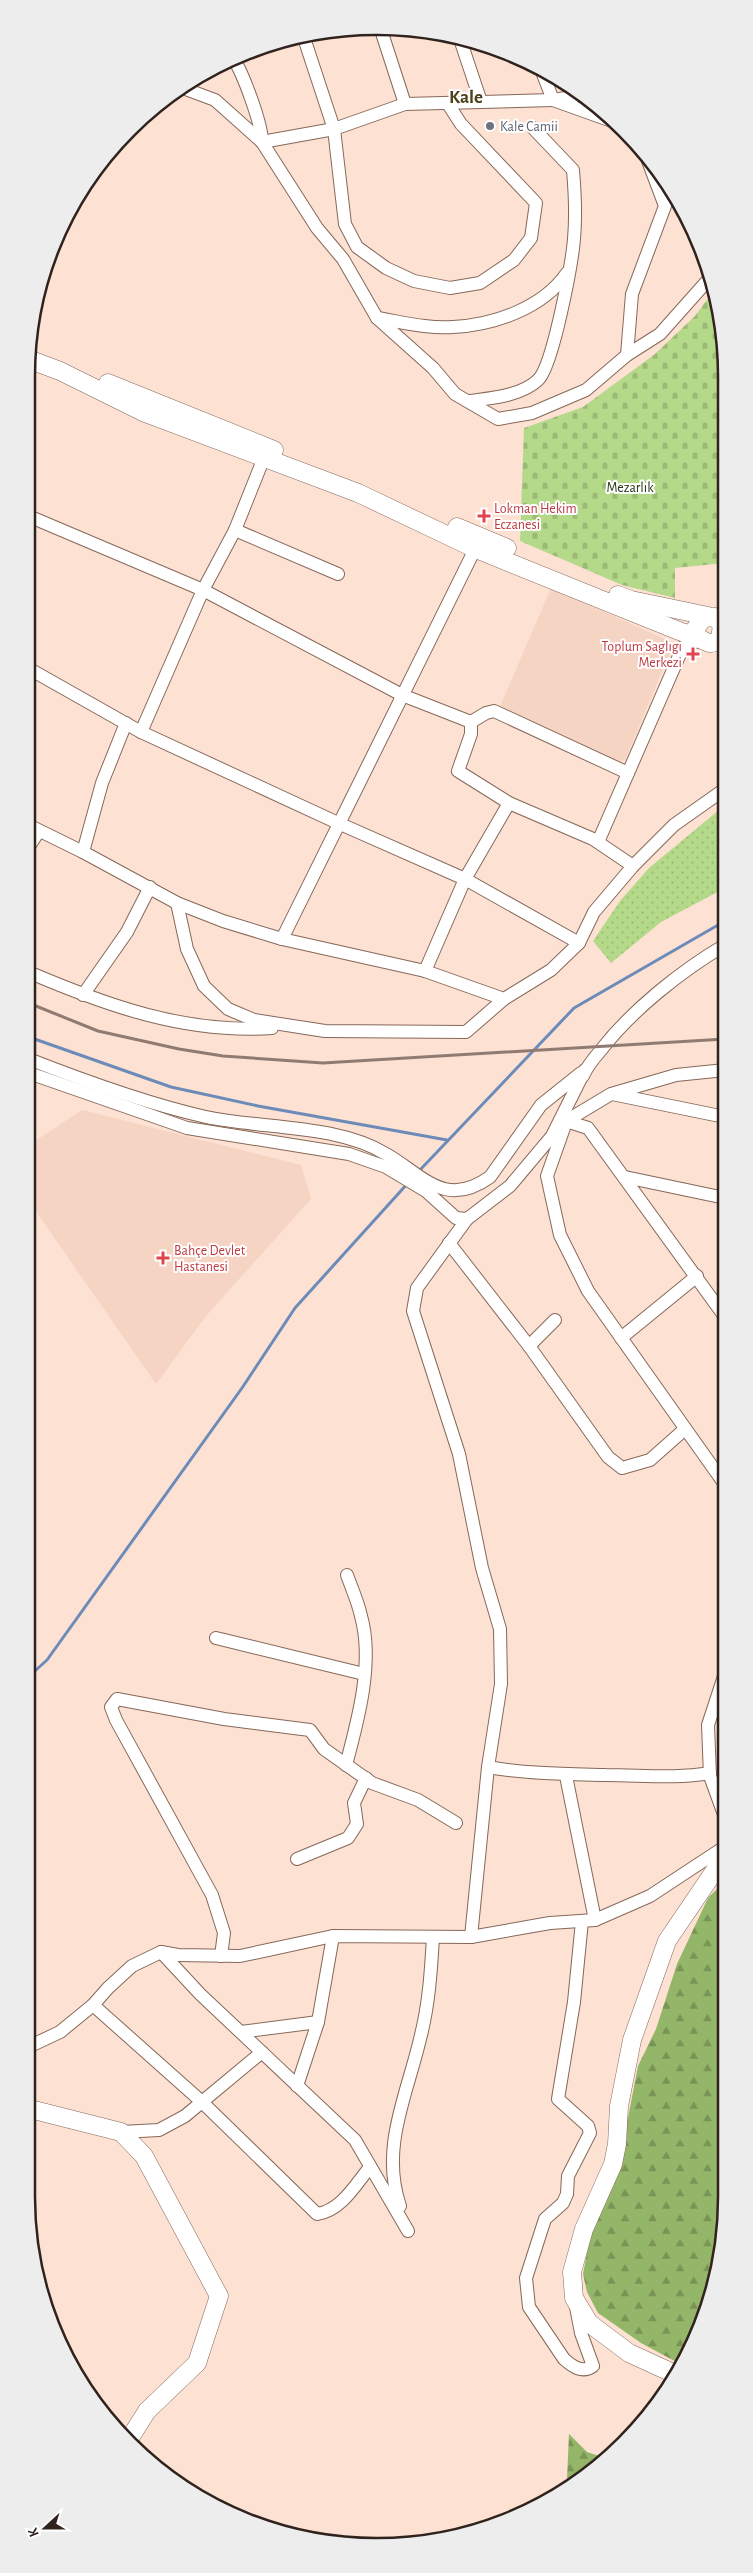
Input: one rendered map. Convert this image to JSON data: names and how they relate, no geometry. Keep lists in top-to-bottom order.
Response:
{
  "districts": ["Kale"],
  "parks": ["Mezarlık"],
  "places": {
    "other": ["Kale Camii"],
    "health": ["Lokman Hekim Eczanesi", "Toplum Saglıgı Merkezi", "Bahçe Devlet Hastanesi"]
  },
  "north": "left"
}
